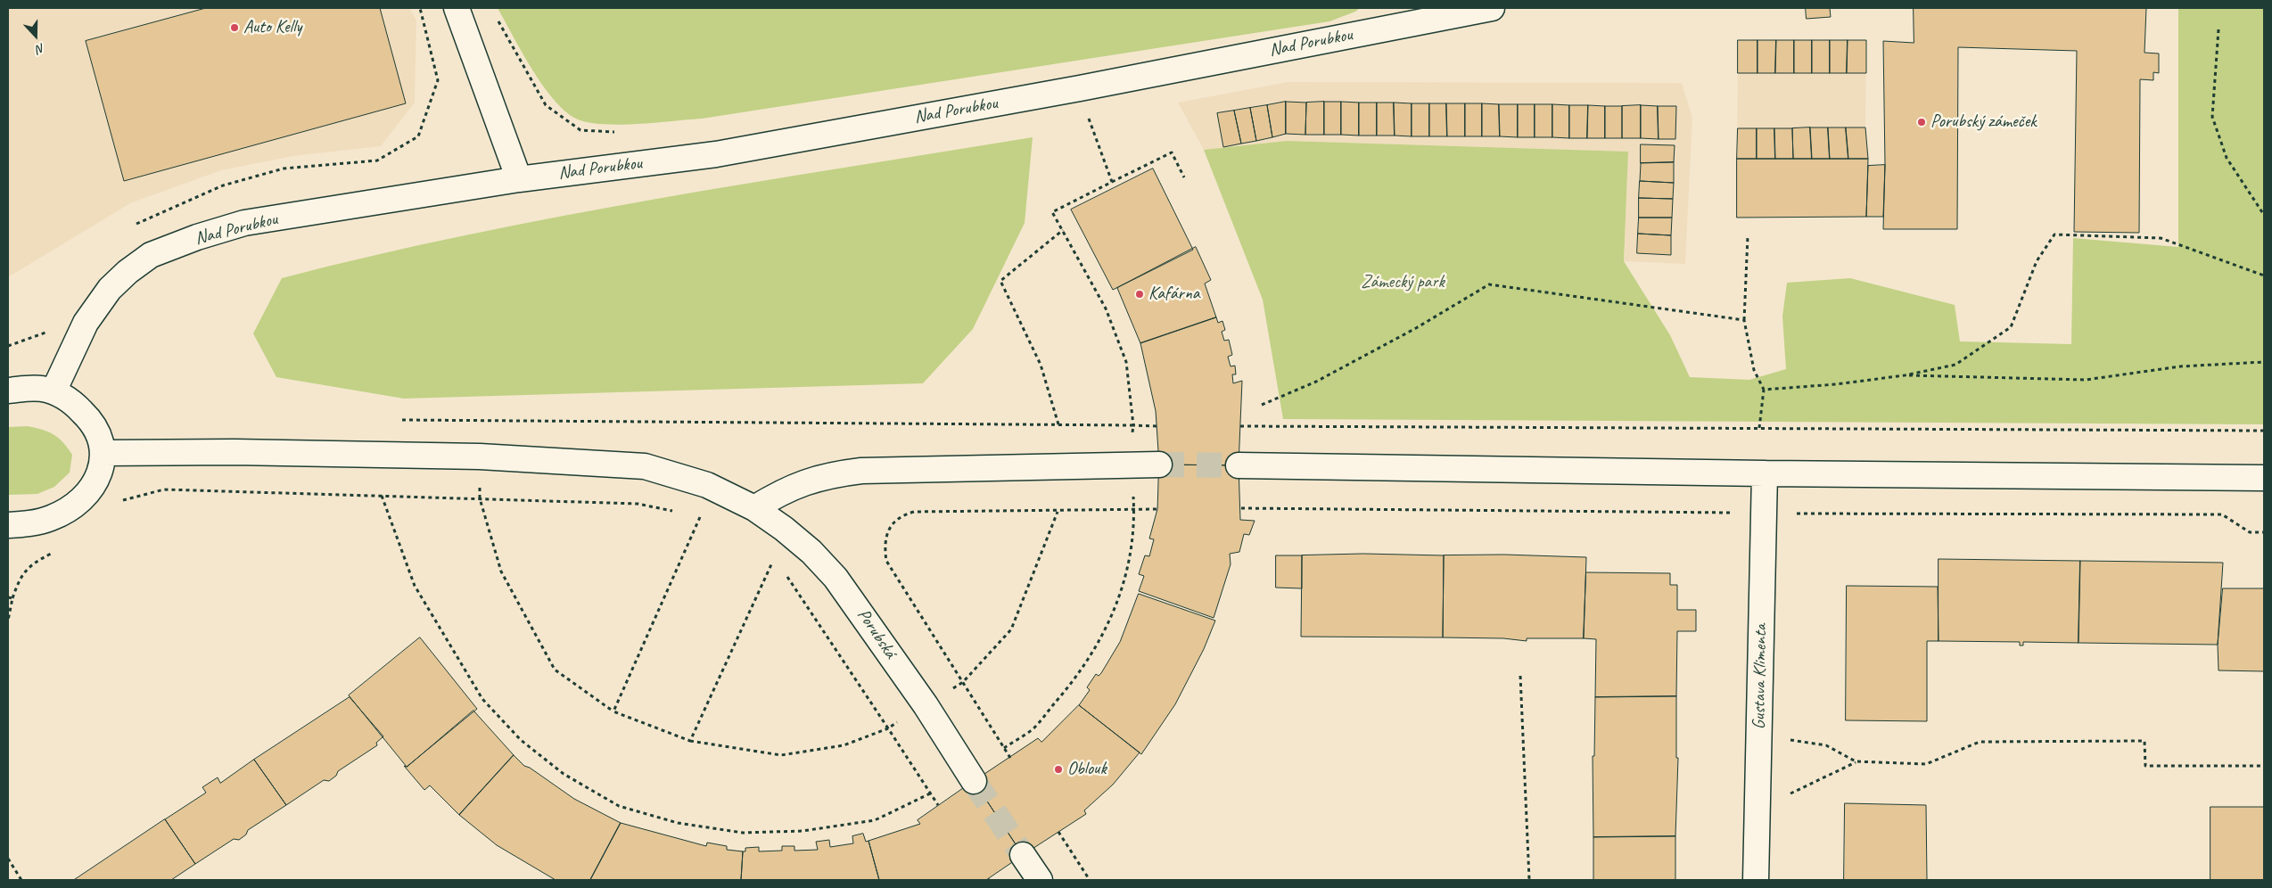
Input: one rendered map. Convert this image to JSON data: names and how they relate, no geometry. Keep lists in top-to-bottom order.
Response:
{
  "streets": {
    "street": ["Nad Porubkou", "Porubská", "Gustava Klimenta"]
  },
  "parks": ["Zámecký park"],
  "places": [
    "Auto Kelly",
    "Porubský zámeček",
    "Kafárna",
    "Oblouk"
  ],
  "north": "bottom"
}
